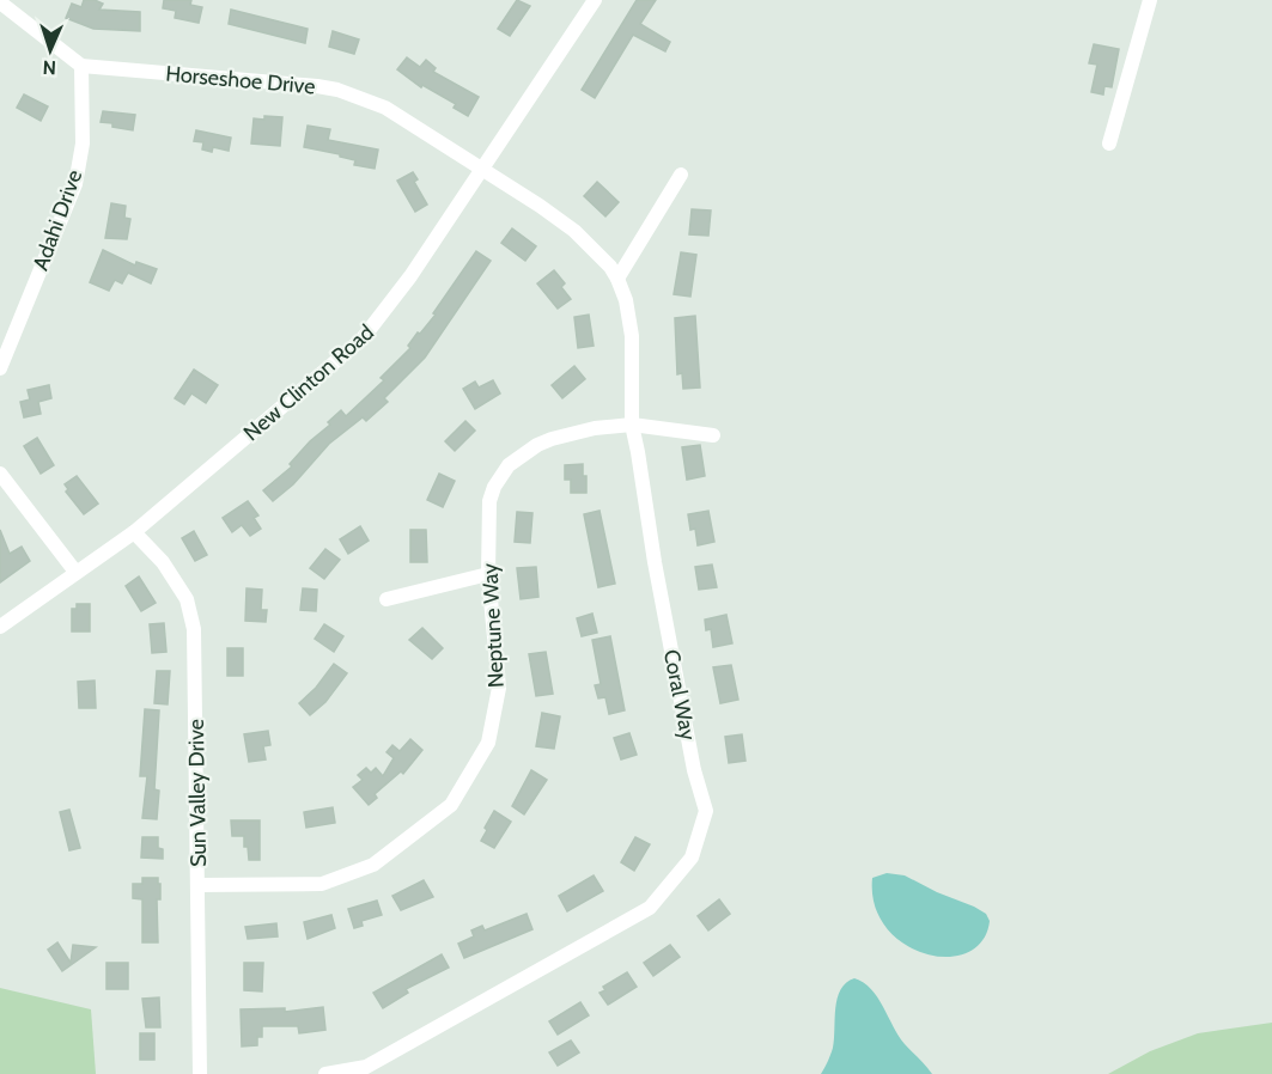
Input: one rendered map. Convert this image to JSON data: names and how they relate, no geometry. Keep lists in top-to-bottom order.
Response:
{
  "streets": {
    "street": [
      "Horseshoe Drive",
      "Adahi Drive",
      "New Clinton Road",
      "Neptune Way",
      "Coral Way",
      "Sun Valley Drive"
    ]
  },
  "crossings": [
    ["Horseshoe Drive", "Adahi Drive"],
    ["Horseshoe Drive", "New Clinton Road"],
    ["Horseshoe Drive", "Coral Way"],
    ["New Clinton Road", "Coral Way"],
    ["New Clinton Road", "Sun Valley Drive"],
    ["Neptune Way", "Coral Way"],
    ["Neptune Way", "Sun Valley Drive"]
  ],
  "north": "bottom"
}
